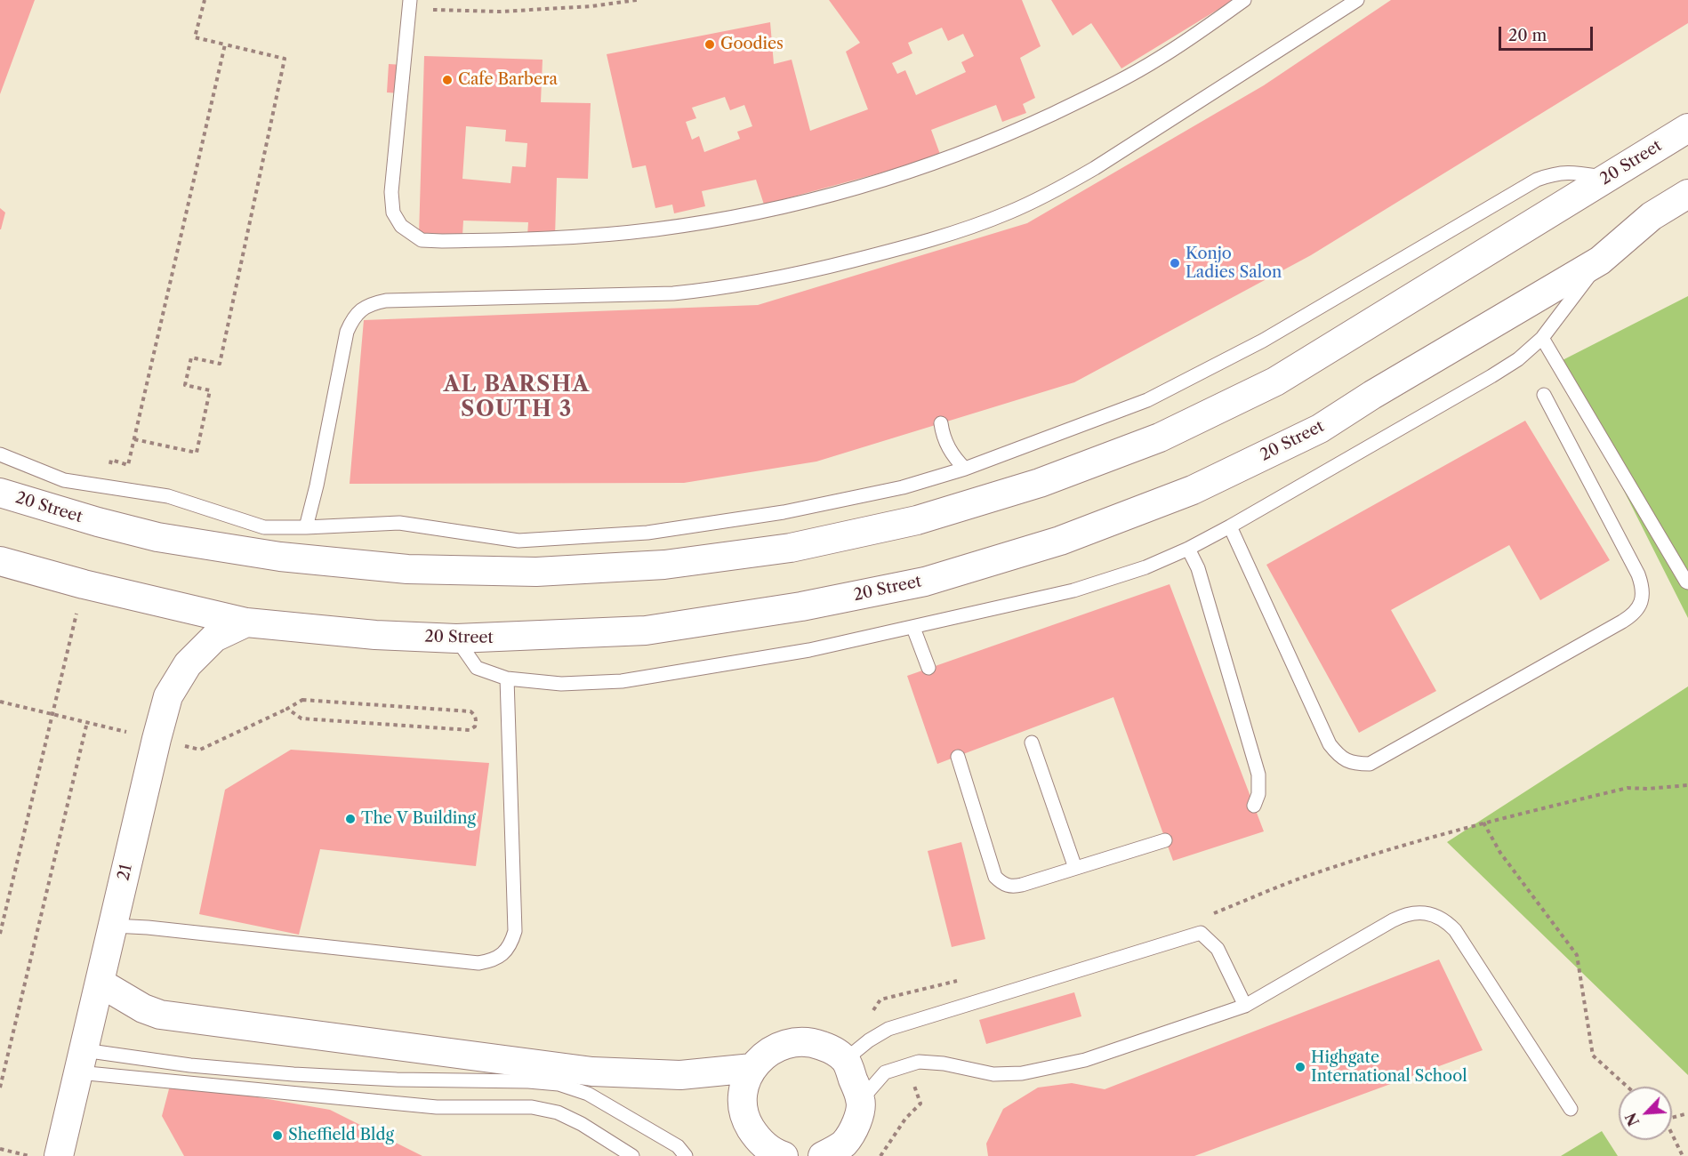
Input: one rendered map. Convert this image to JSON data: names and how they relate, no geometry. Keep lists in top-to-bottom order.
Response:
{
  "streets": {
    "street": ["20 Street", "21"]
  },
  "crossings": [
    ["20 Street", "21"]
  ],
  "districts": ["AL BARSHA SOUTH 3"],
  "places": [
    "Goodies",
    "Cafe Barbera",
    "Konjo Ladies Salon",
    "The V Building",
    "Highgate International School",
    "Sheffield Bldg"
  ],
  "scale_bar": "20 m",
  "north": "bottom left"
}
